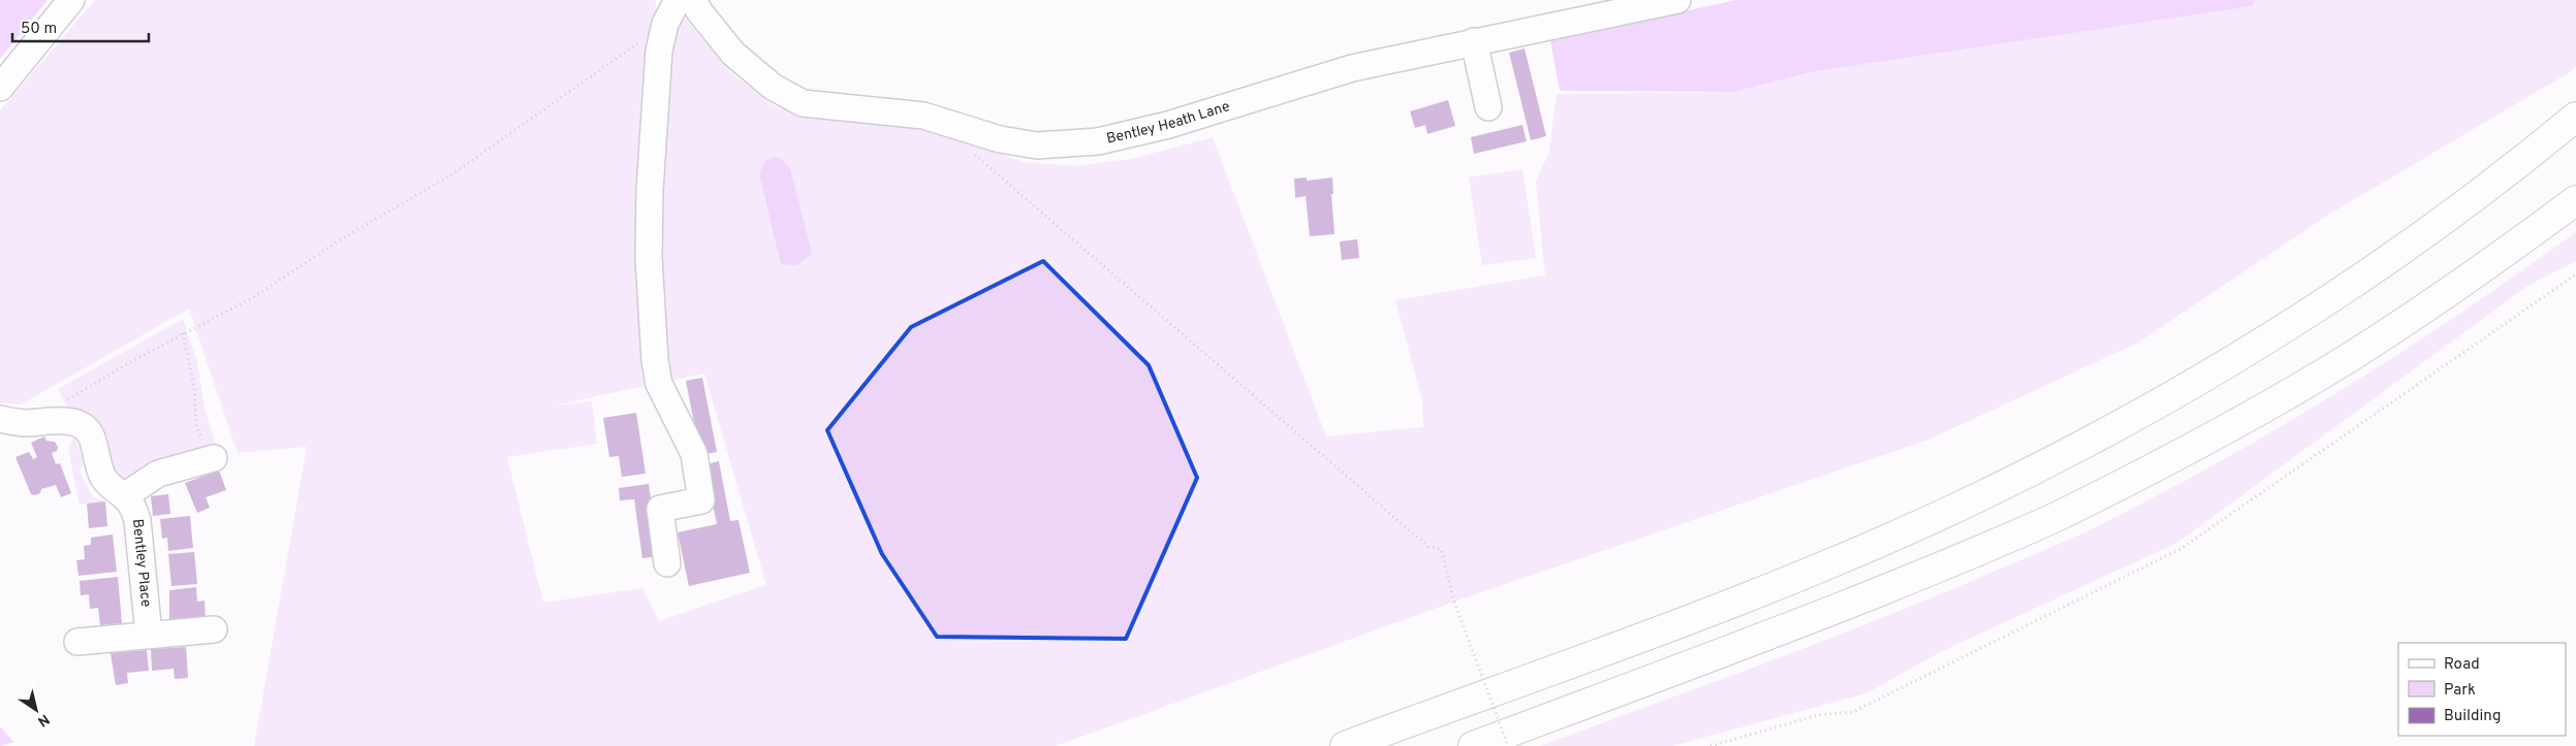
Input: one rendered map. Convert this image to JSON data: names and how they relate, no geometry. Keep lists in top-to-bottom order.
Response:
{
  "streets": {
    "street": ["Bentley Heath Lane", "Bentley Place"]
  },
  "legend": ["Road", "Park", "Building"],
  "scale_bar": "50 m",
  "north": "bottom right"
}
